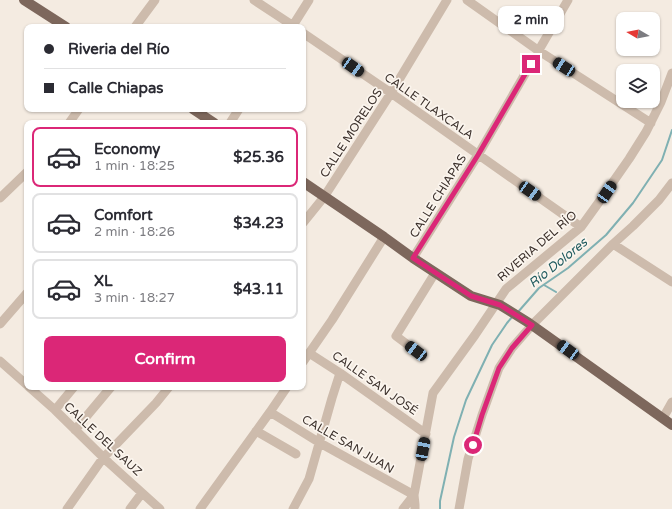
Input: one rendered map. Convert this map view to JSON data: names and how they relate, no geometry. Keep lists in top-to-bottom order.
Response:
{
  "streets": {
    "street": [
      "CALLE TLAXCALA",
      "CALLE MORELOS",
      "CALLE CHIAPAS",
      "RIVERIA DEL RÍO",
      "CALLE SAN JOSÉ",
      "CALLE DEL SAUZ",
      "CALLE SAN JUAN"
    ]
  },
  "crossings": [
    ["CALLE TLAXCALA", "CALLE MORELOS"],
    ["CALLE TLAXCALA", "CALLE CHIAPAS"],
    ["CALLE TLAXCALA", "RIVERIA DEL RÍO"],
    ["RIVERIA DEL RÍO", "CALLE SAN JOSÉ"],
    ["RIVERIA DEL RÍO", "CALLE SAN JUAN"]
  ],
  "water": ["Río Dolores"],
  "north": "left",
  "page": {
    "bubble": "2 min",
    "banner": ["Riveria del Río", "Calle Chiapas"],
    "list": [
      {
        "name": "Economy",
        "note": "1 min · 18:25",
        "value": "$25.36"
      },
      {
        "name": "Comfort",
        "note": "2 min · 18:26",
        "value": "$34.23"
      },
      {
        "name": "XL",
        "note": "3 min · 18:27",
        "value": "$43.11"
      }
    ],
    "buttons": "Confirm"
  }
}
